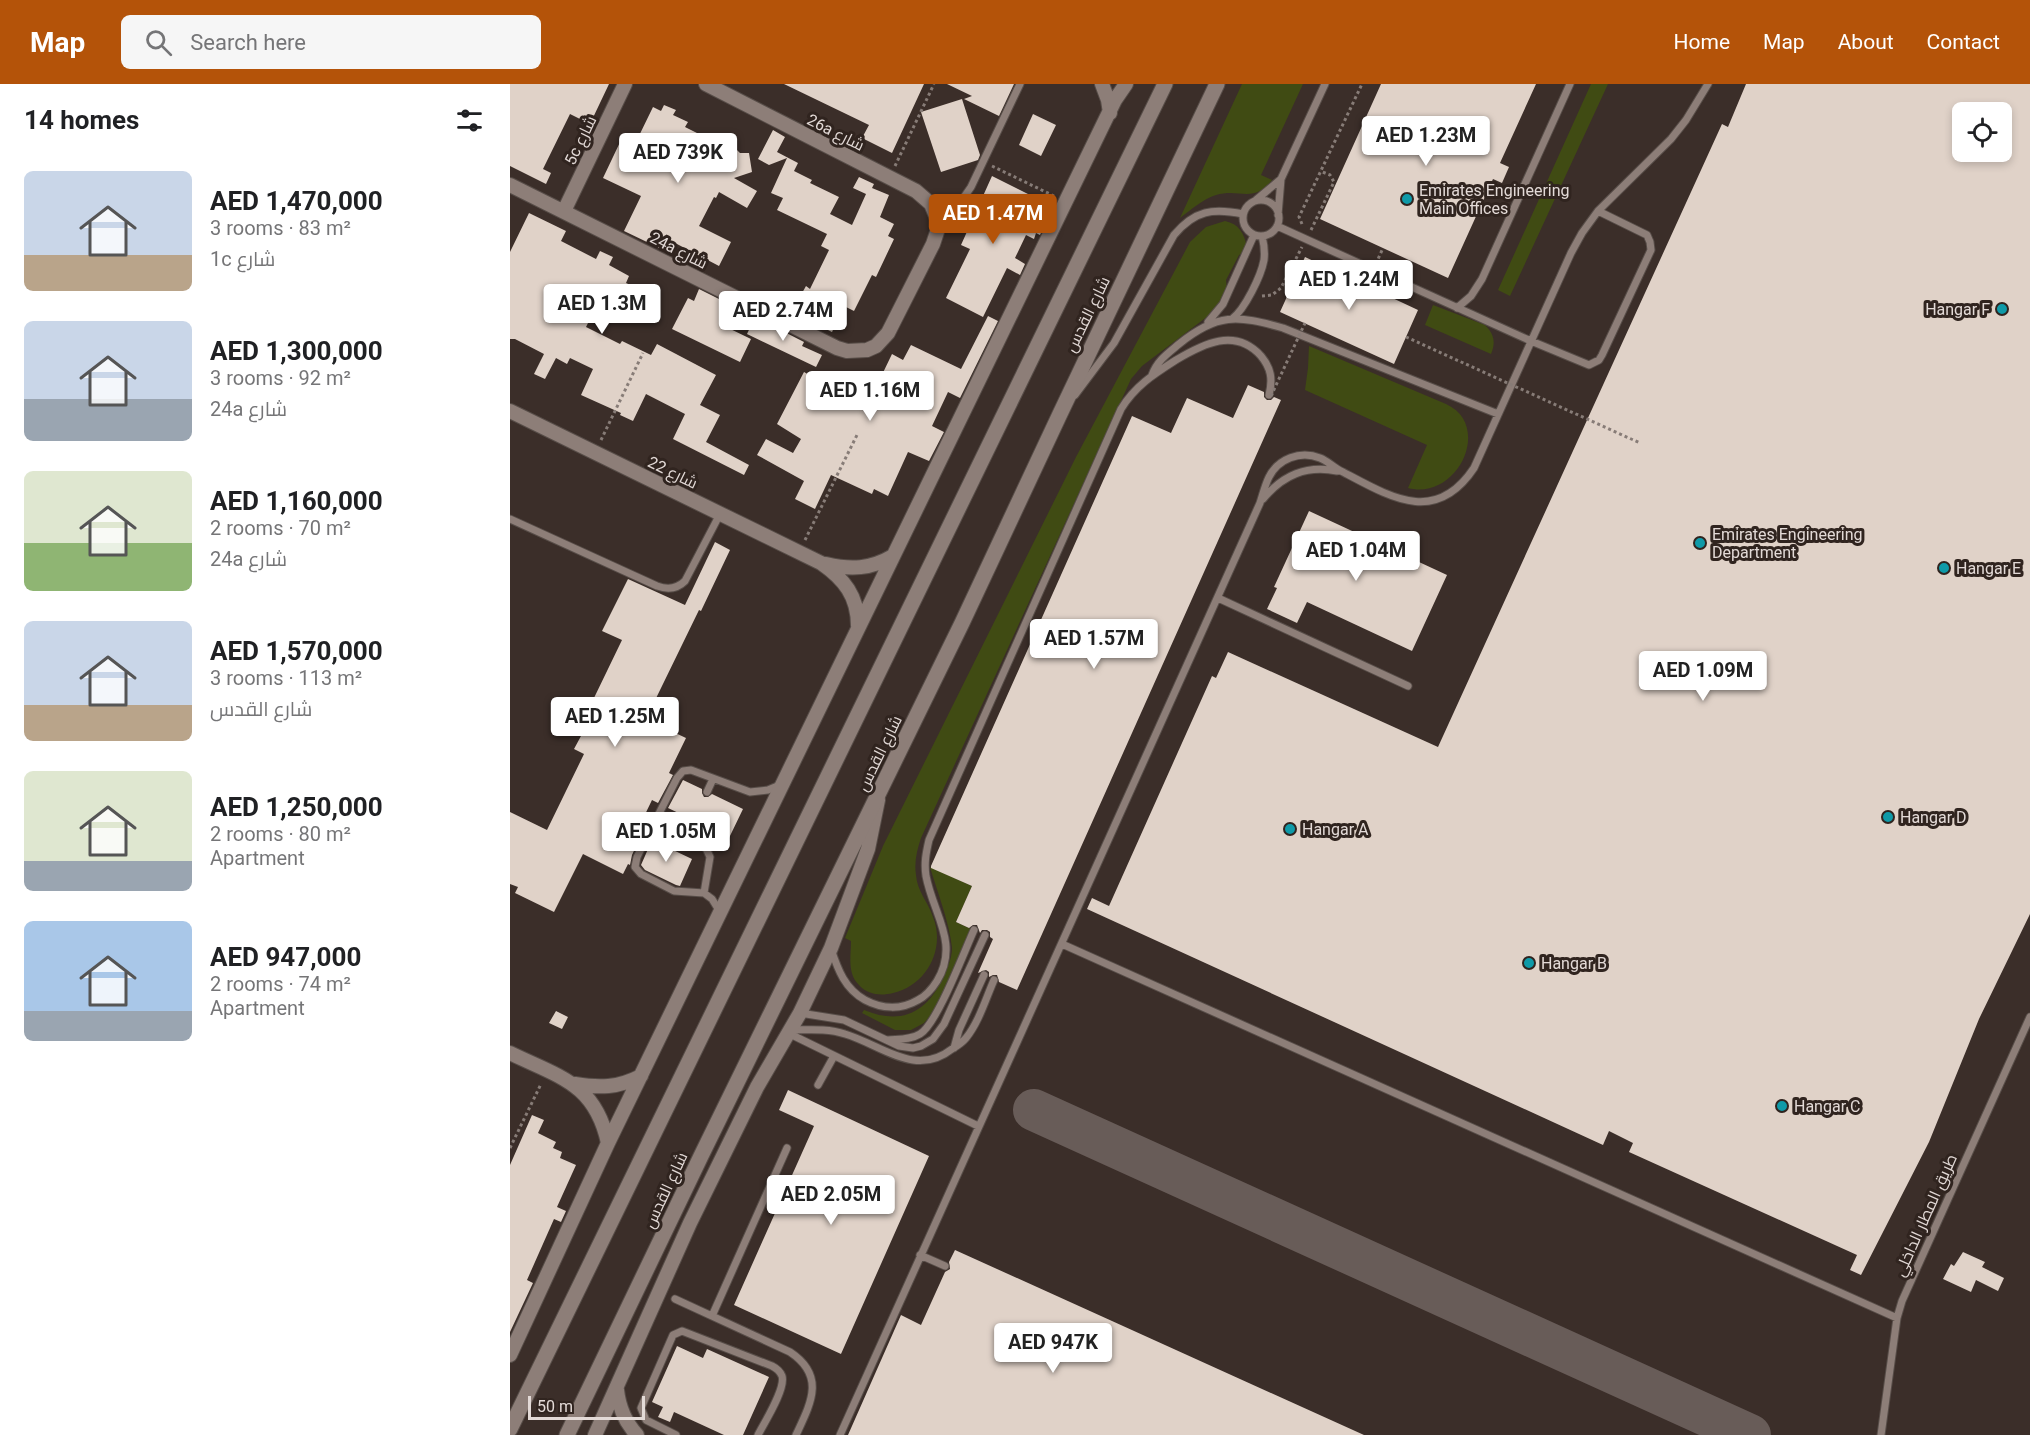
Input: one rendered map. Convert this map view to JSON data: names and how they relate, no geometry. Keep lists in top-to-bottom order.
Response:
{
  "streets": {
    "main road": ["شارع القدس"],
    "street": [
      "26a شارع",
      "5c شارع",
      "24a شارع",
      "شارع 22"
    ],
    "lane": ["طريق المطار الداخلي"]
  },
  "crossings": [
    ["26a شارع", "24a شارع"],
    ["5c شارع", "24a شارع"]
  ],
  "places": [
    "Emirates Engineering Main Offices",
    "Hangar F",
    "Emirates Engineering Department",
    "Hangar E",
    "Hangar D",
    "Hangar A",
    "Hangar B",
    "Hangar C"
  ],
  "scale_bar": "50 m",
  "page": {
    "header": "Map",
    "search": "Search here",
    "nav": [
      "Home",
      "Map",
      "About",
      "Contact"
    ],
    "heading": "14 homes",
    "price": [
      "AED 1.23M",
      "AED 739K",
      "AED 1.47M",
      "AED 1.24M",
      "AED 1.3M",
      "AED 2.74M",
      "AED 1.16M",
      "AED 1.04M",
      "AED 1.57M",
      "AED 1.09M",
      "AED 1.25M",
      "AED 1.05M",
      "AED 2.05M",
      "AED 947K"
    ],
    "list": [
      {
        "name": "AED 1,470,000",
        "note": "3 rooms · 83 m² · 1c شارع"
      },
      {
        "name": "AED 1,300,000",
        "note": "3 rooms · 92 m² · 24a شارع"
      },
      {
        "name": "AED 1,160,000",
        "note": "2 rooms · 70 m² · 24a شارع"
      },
      {
        "name": "AED 1,570,000",
        "note": "3 rooms · 113 m² · شارع القدس"
      },
      {
        "name": "AED 1,250,000",
        "note": "2 rooms · 80 m² · Apartment"
      },
      {
        "name": "AED 947,000",
        "note": "2 rooms · 74 m² · Apartment"
      }
    ],
    "scale": "50 m"
  }
}
